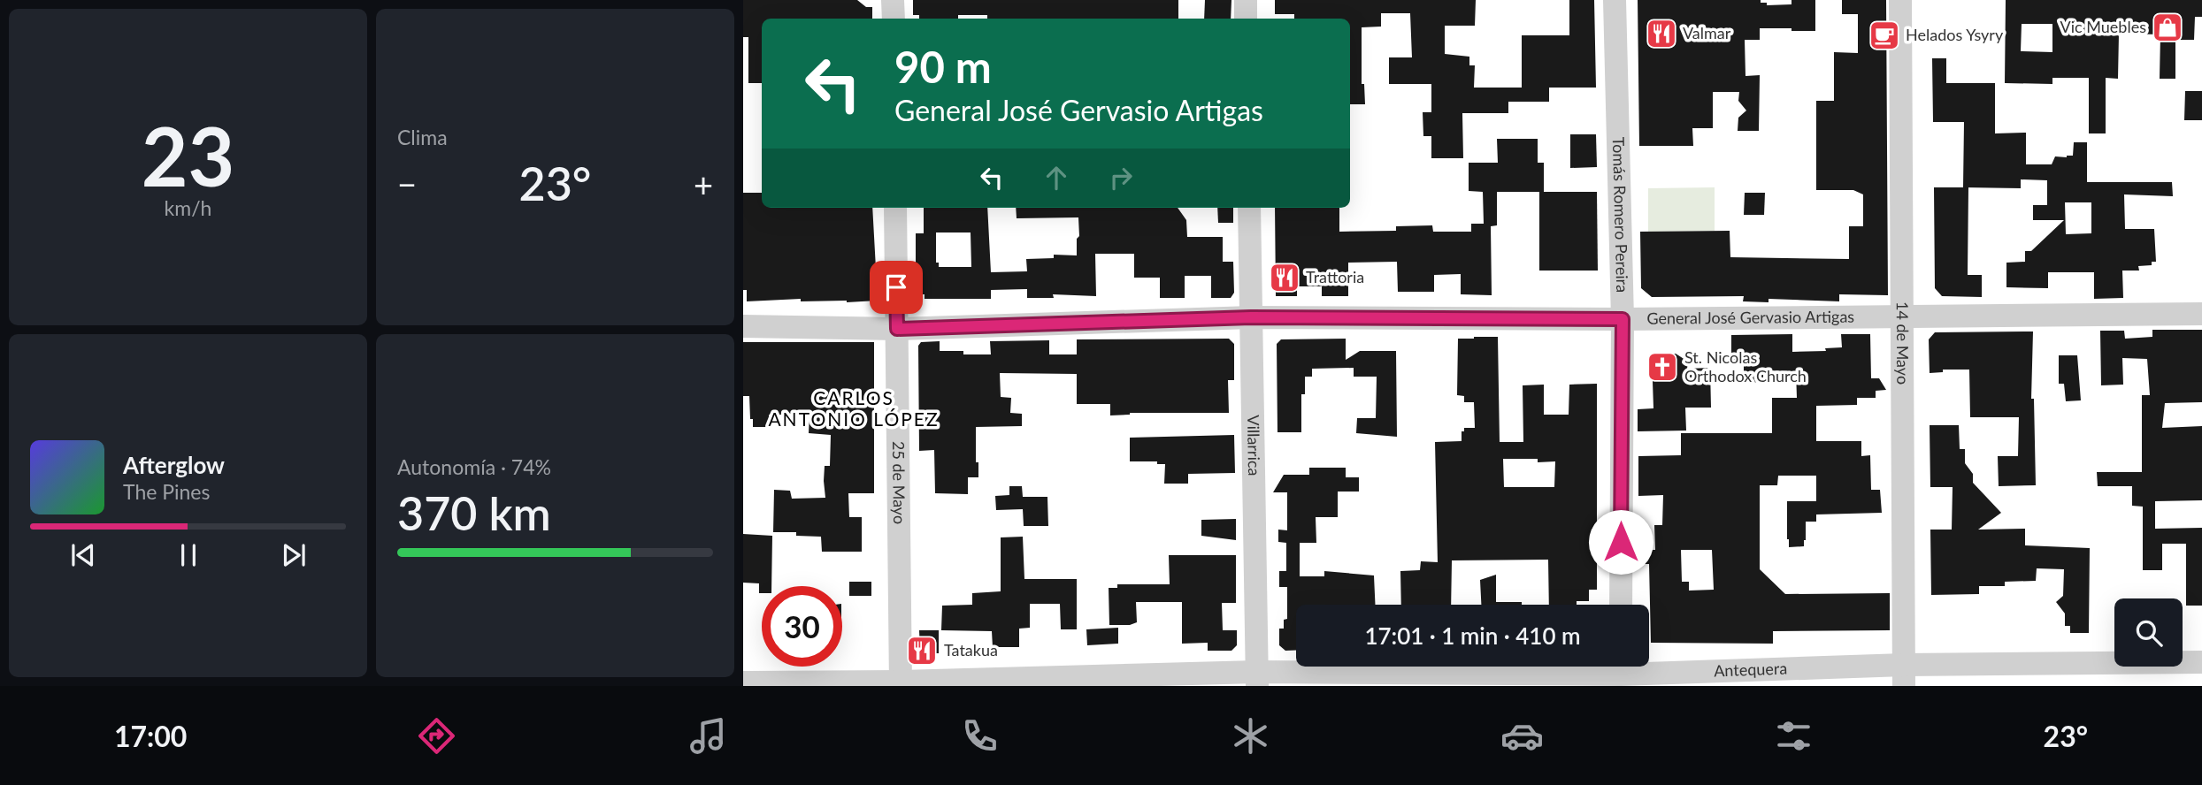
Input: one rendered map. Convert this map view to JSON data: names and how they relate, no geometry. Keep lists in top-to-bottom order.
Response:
{
  "streets": {
    "street": [
      "Tomás Romero Pereira",
      "General José Gervasio Artigas",
      "14 de Mayo",
      "Villarrica",
      "25 de Mayo",
      "Antequera"
    ]
  },
  "crossings": [
    ["Tomás Romero Pereira", "General José Gervasio Artigas"],
    ["General José Gervasio Artigas", "14 de Mayo"],
    ["General José Gervasio Artigas", "Villarrica"],
    ["General José Gervasio Artigas", "25 de Mayo"],
    ["14 de Mayo", "Antequera"],
    ["Villarrica", "Antequera"],
    ["25 de Mayo", "Antequera"]
  ],
  "districts": ["CARLOS ANTONIO LÓPEZ"],
  "places": {
    "shop": ["Vic Muebles"],
    "restaurant": ["Valmar", "Trattoria", "Tatakua"],
    "cafe": ["Helados Ysyry"],
    "church": ["St. Nicolas Orthodox Church"]
  },
  "page": {
    "tile": [
      ["23", "km/h"],
      "Clima",
      ["Autonomía · 74%", "370 km"]
    ],
    "turn": ["90 m", "General José Gervasio Artigas"],
    "heat": ["−", "23°", "+"],
    "song": ["Afterglow", "The Pines"],
    "limit": "30",
    "trip": "17:01 · 1 min · 410 m",
    "tabs": ["17:00", "23°"]
  }
}
